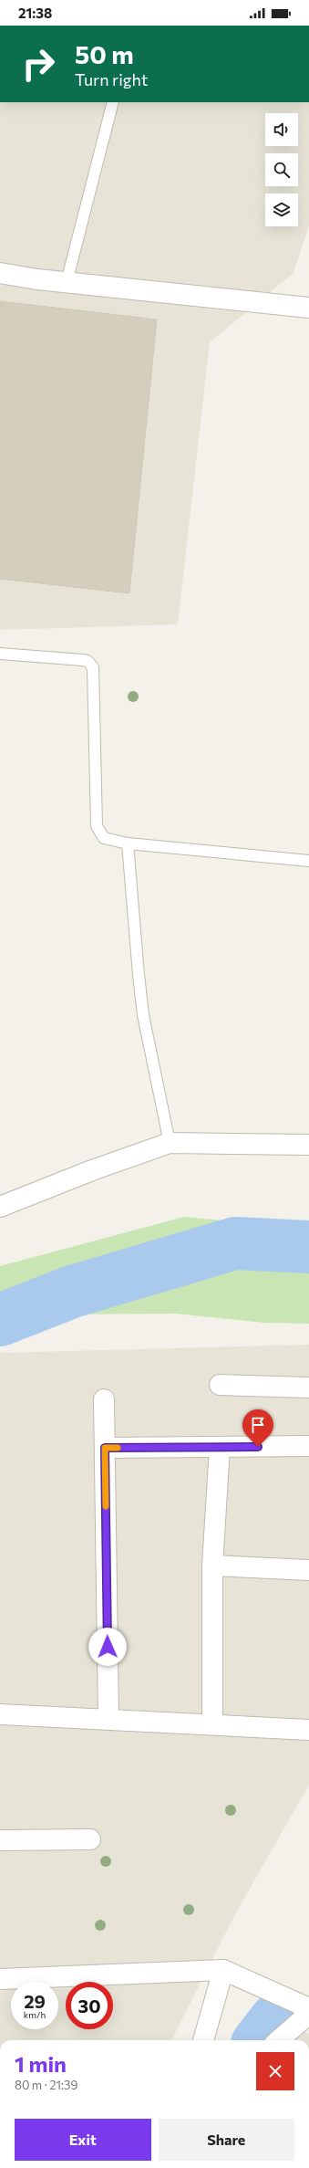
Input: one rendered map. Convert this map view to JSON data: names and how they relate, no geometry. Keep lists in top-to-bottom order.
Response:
{
  "page": {
    "status": "21:38",
    "turn": ["50 m", "Turn right"],
    "speed": "29 km/h",
    "limit": "30",
    "heading": ["1 min", "80 m · 21:39"],
    "buttons": ["Exit", "Share"]
  }
}
